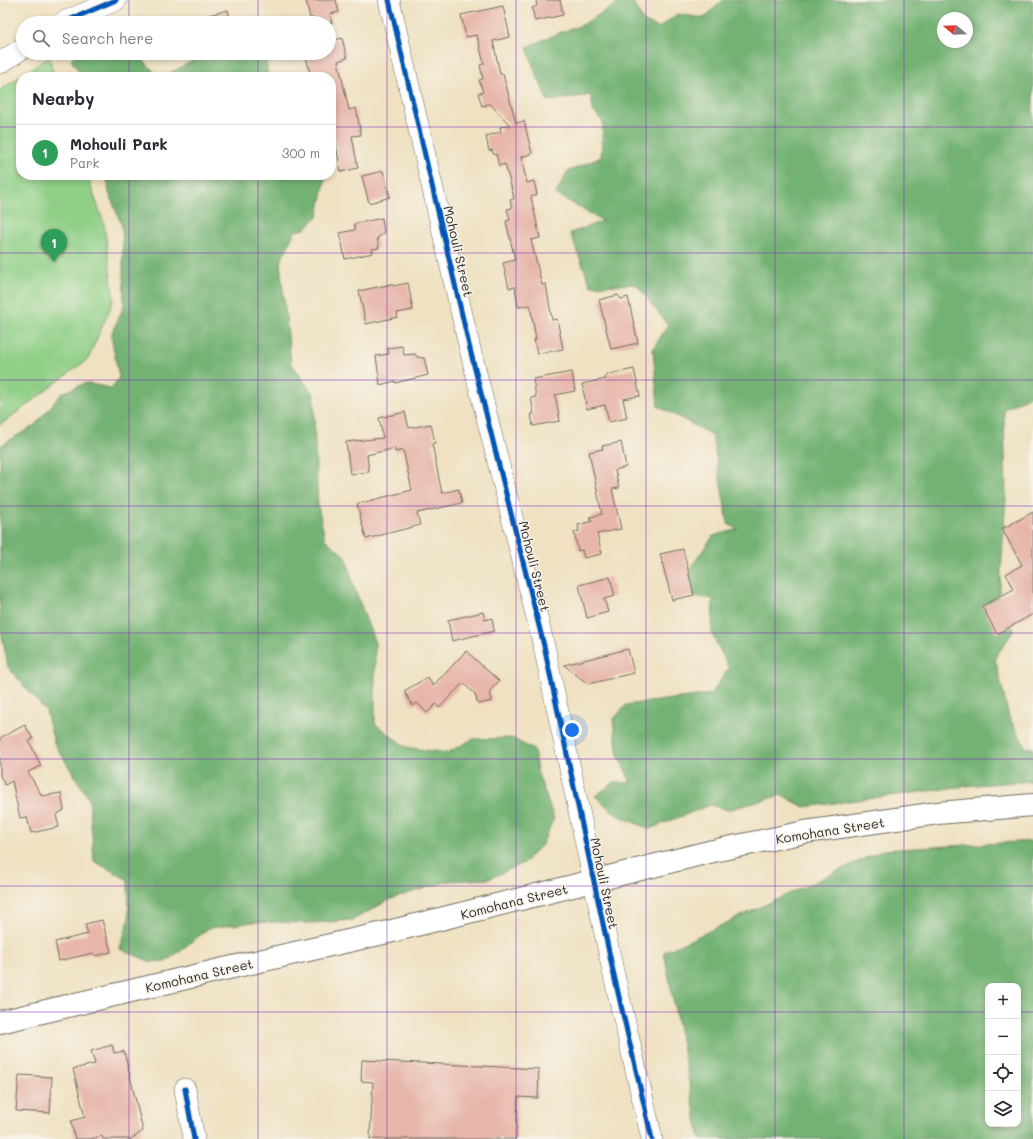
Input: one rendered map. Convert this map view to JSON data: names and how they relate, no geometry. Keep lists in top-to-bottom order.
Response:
{
  "streets": {
    "main road": ["Komohana Street"],
    "street": ["Mohouli Street"]
  },
  "crossings": [
    ["Mohouli Street", "Komohana Street"]
  ],
  "north": "left",
  "page": {
    "search": "Search here",
    "heading": "Nearby",
    "list": [
      {
        "mark": "1",
        "name": "Mohouli Park",
        "note": "Park",
        "value": "300 m"
      }
    ],
    "pins": "1",
    "map_buttons": ["+", "−"]
  }
}
